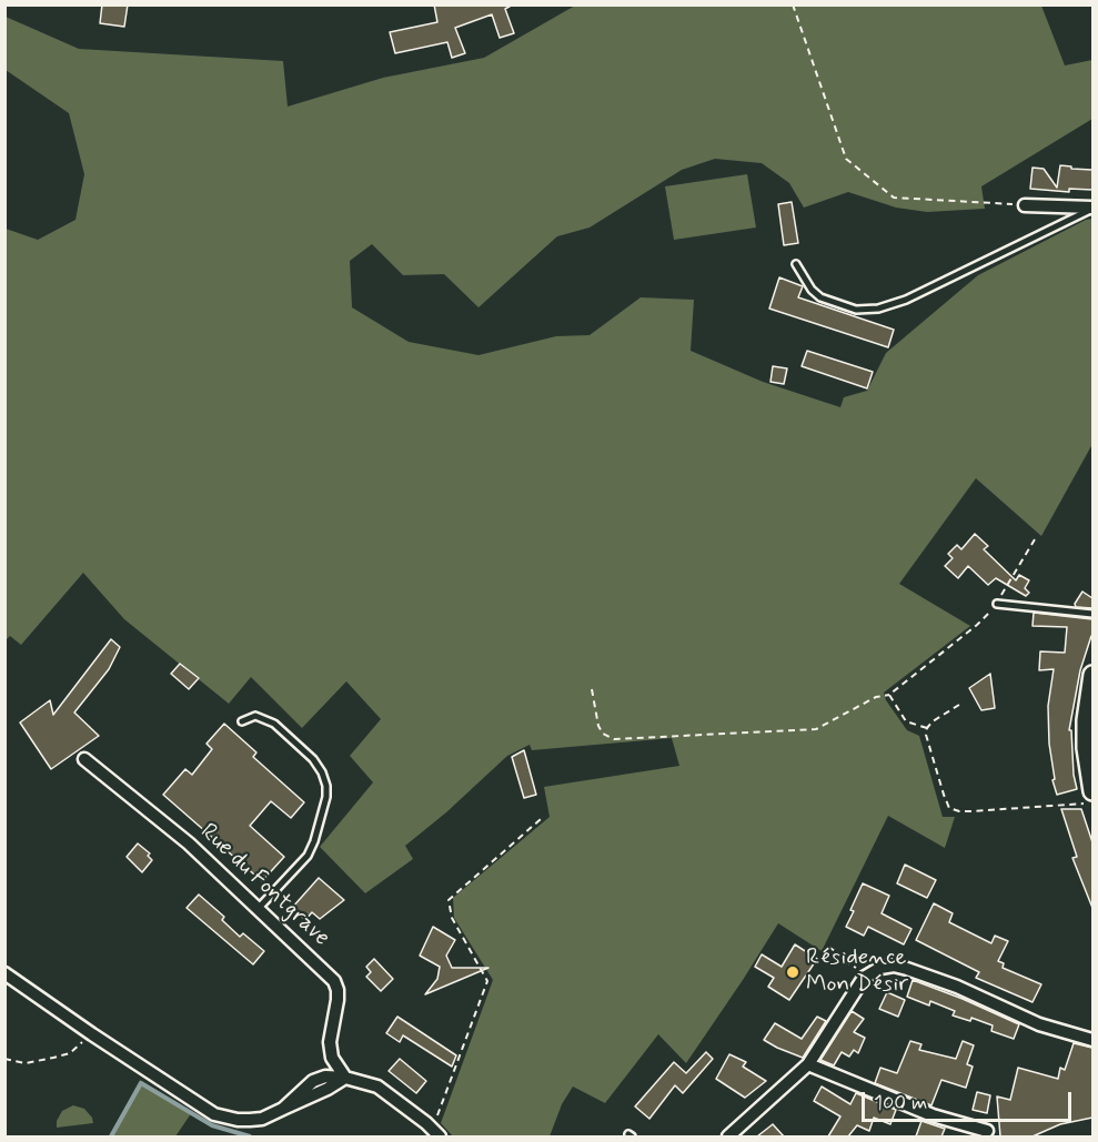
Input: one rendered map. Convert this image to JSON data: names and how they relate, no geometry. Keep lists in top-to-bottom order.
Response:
{
  "streets": {
    "street": ["Rue du Fontgrave"]
  },
  "places": ["Résidence Mon Désir"],
  "scale_bar": "100 m"
}
